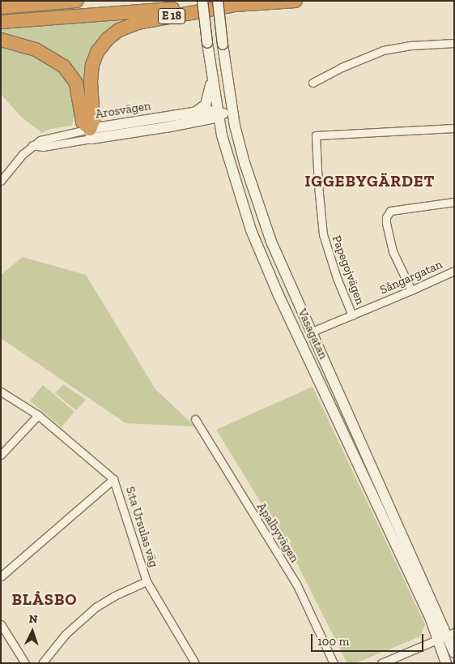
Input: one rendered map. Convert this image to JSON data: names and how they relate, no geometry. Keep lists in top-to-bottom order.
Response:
{
  "streets": {
    "highway": ["E 18"],
    "street": [
      "Arosvägen",
      "Papegojvägen",
      "Sångargatan",
      "Vasagatan",
      "S:ta Ursulas väg",
      "Apalbyvägen"
    ]
  },
  "crossings": [
    ["E 18", "Arosvägen"],
    ["E 18", "Vasagatan"],
    ["Arosvägen", "Vasagatan"],
    ["Papegojvägen", "Sångargatan"],
    ["Sångargatan", "Vasagatan"]
  ],
  "districts": ["IGGEBYGÄRDET", "BLÅSBO"],
  "scale_bar": "100 m",
  "north": "top"
}
